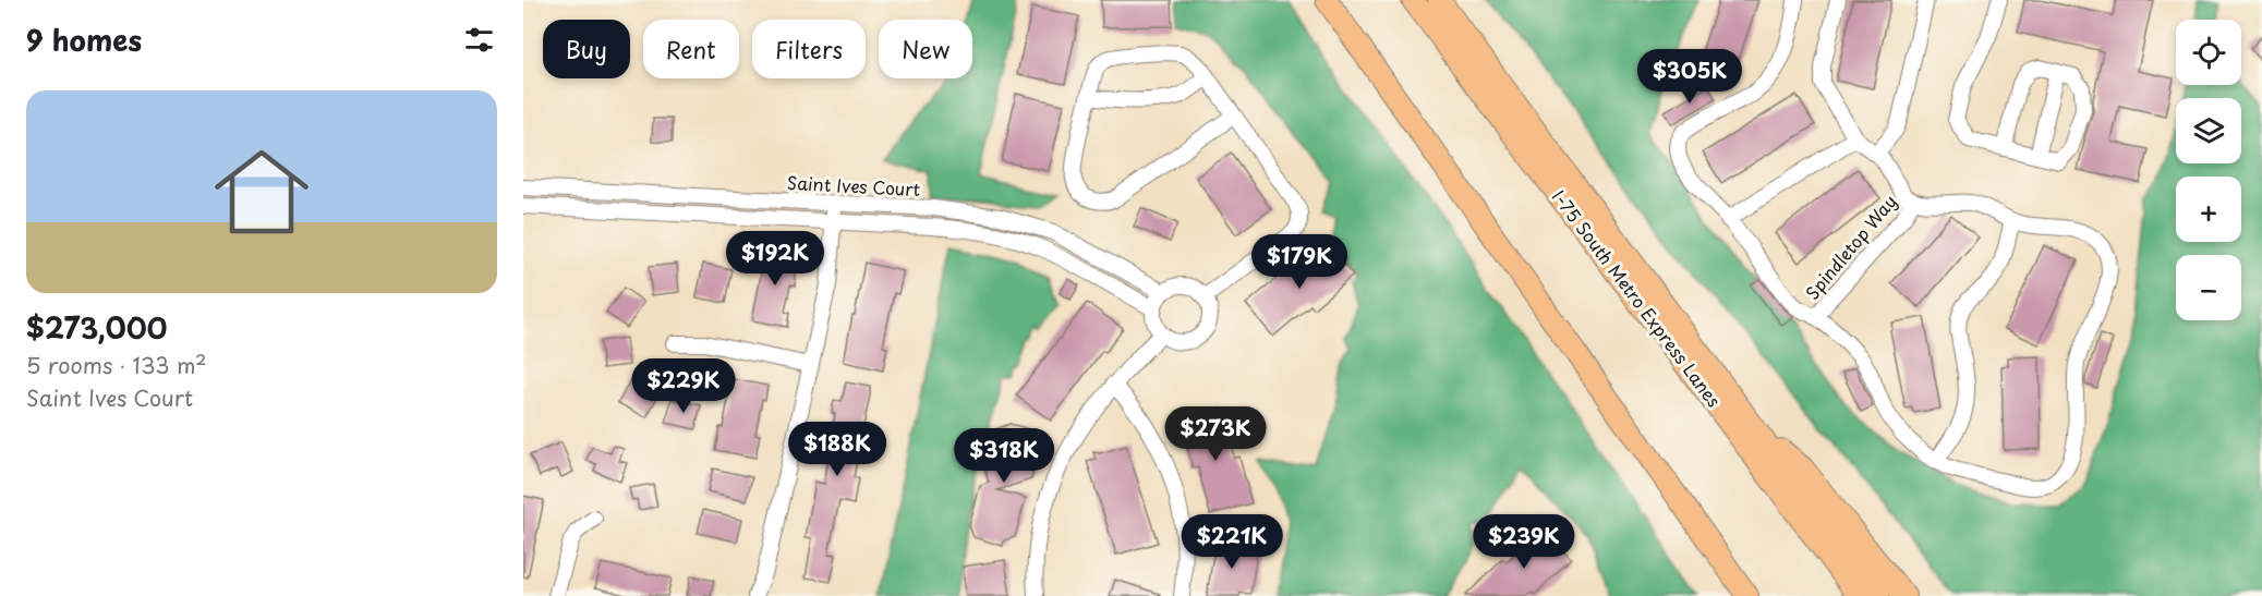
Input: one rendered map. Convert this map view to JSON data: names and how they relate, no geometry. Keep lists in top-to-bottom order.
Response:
{
  "streets": {
    "highway": ["I-75 South Metro Express Lanes"],
    "street": ["Saint Ives Court", "Spindletop Way"]
  },
  "page": {
    "heading": "9 homes",
    "map_buttons": ["+", "−"],
    "chip": [
      "Buy",
      "Rent",
      "Filters",
      "New"
    ],
    "price": [
      "$305K",
      "$192K",
      "$179K",
      "$229K",
      "$273K",
      "$188K",
      "$318K",
      "$221K",
      "$239K"
    ],
    "list": [
      {
        "name": "$273,000",
        "note": "5 rooms · 133 m² · Saint Ives Court"
      }
    ]
  }
}
